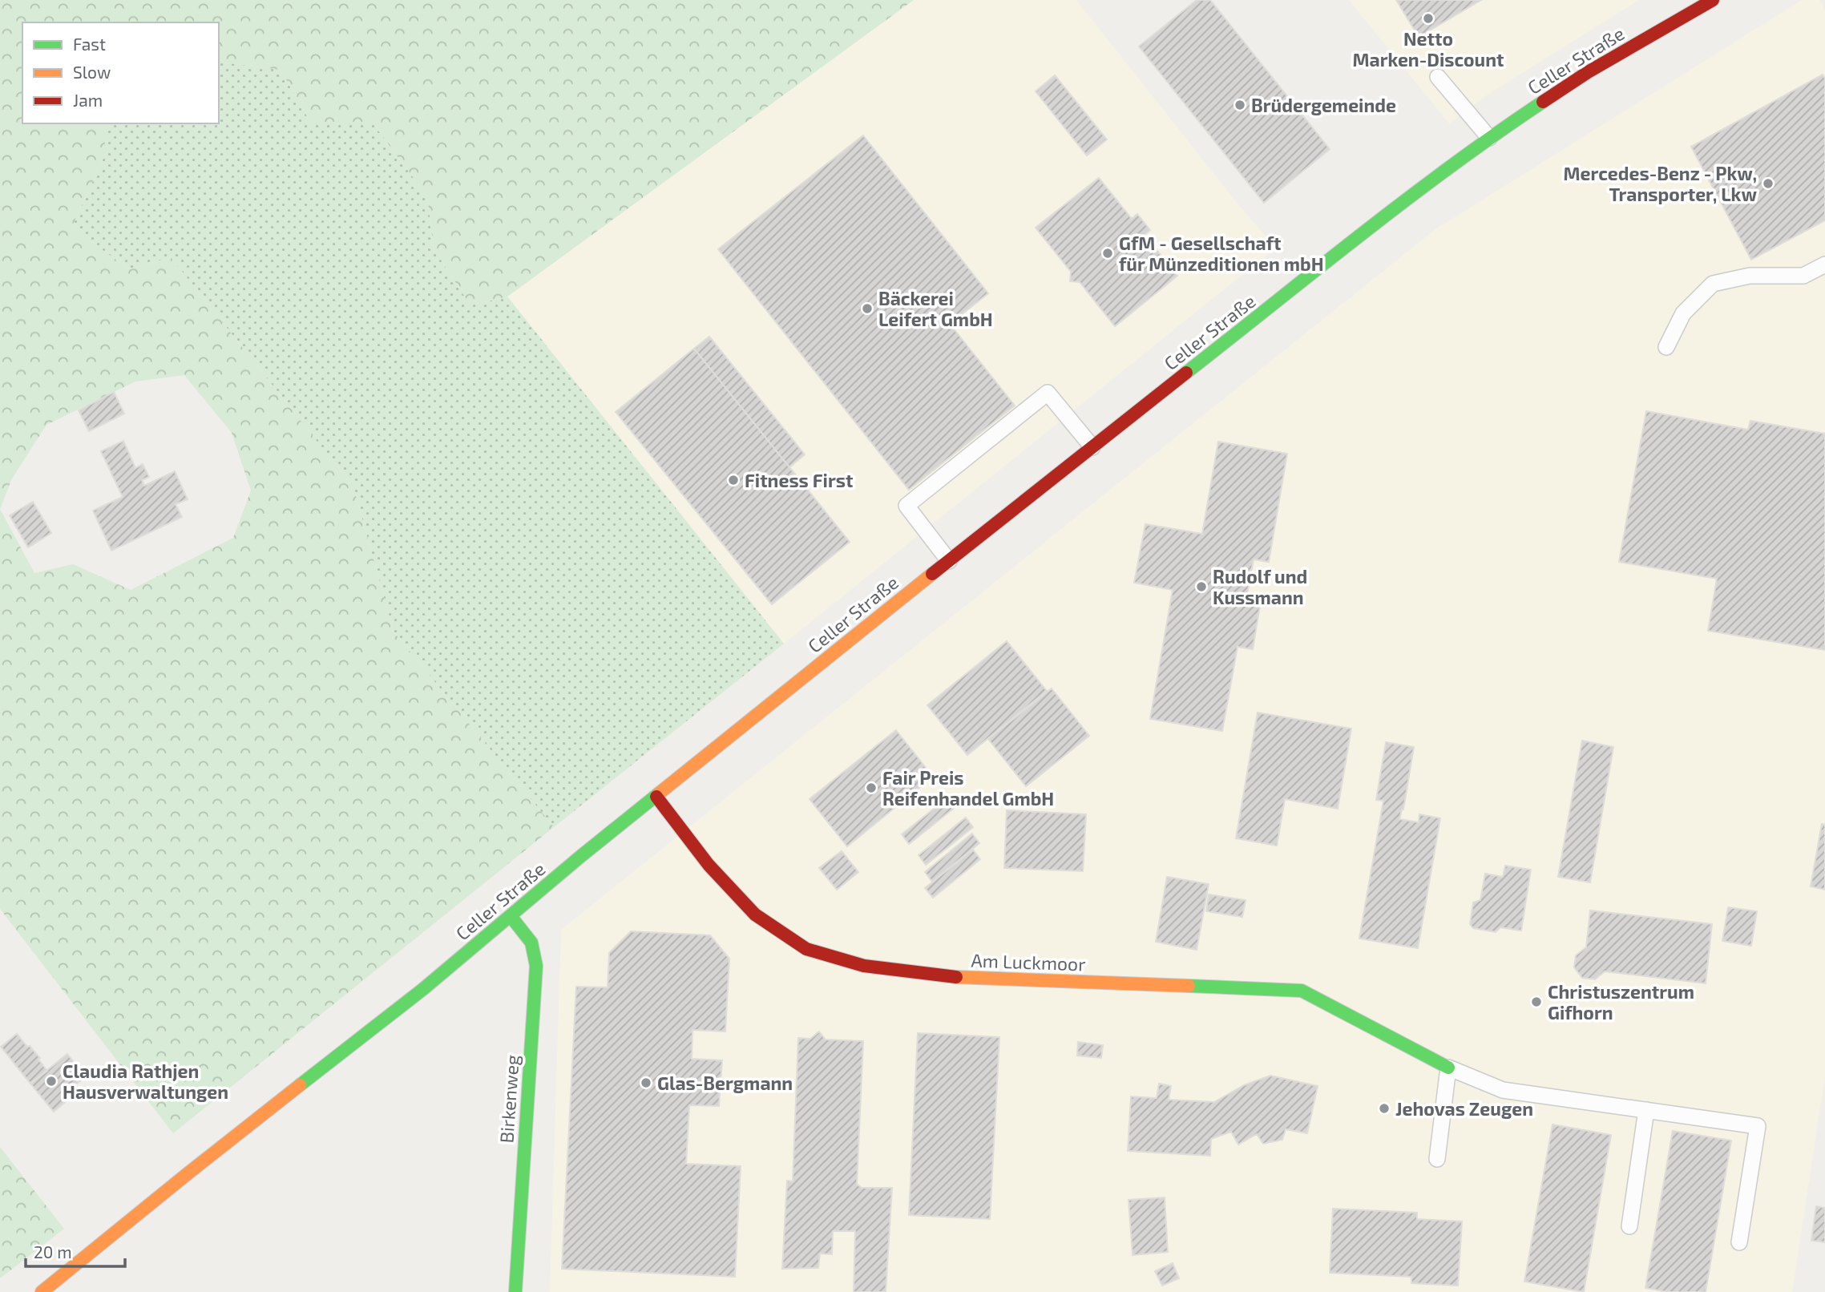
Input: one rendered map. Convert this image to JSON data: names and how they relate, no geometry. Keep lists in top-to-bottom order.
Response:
{
  "streets": {
    "street": ["Celler Straße", "Am Luckmoor", "Birkenweg"]
  },
  "crossings": [
    ["Celler Straße", "Am Luckmoor"],
    ["Celler Straße", "Birkenweg"]
  ],
  "places": [
    "Netto Marken-Discount",
    "Brüdergemeinde",
    "Mercedes-Benz - Pkw, Transporter, Lkw",
    "GfM - Gesellschaft für Münzeditionen mbH",
    "Bäckerei Leifert GmbH",
    "Fitness First",
    "Rudolf und Kussmann",
    "Fair Preis Reifenhandel GmbH",
    "Christuszentrum Gifhorn",
    "Claudia Rathjen Hausverwaltungen",
    "Glas-Bergmann",
    "Jehovas Zeugen"
  ],
  "legend": ["Fast", "Slow", "Jam"],
  "scale_bar": "20 m"
}
